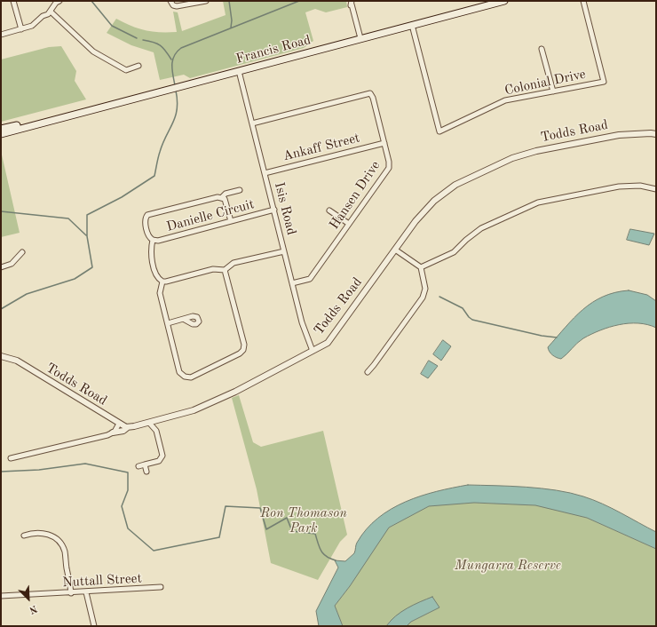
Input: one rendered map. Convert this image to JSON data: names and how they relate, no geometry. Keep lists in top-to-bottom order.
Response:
{
  "streets": {
    "main road": ["Francis Road"],
    "street": [
      "Colonial Drive",
      "Todds Road",
      "Ankaff Street",
      "Hansen Drive",
      "Isis Road",
      "Danielle Circuit",
      "Nuttall Street"
    ]
  },
  "crossings": [
    ["Francis Road", "Colonial Drive"],
    ["Francis Road", "Isis Road"],
    ["Todds Road", "Isis Road"],
    ["Ankaff Street", "Hansen Drive"],
    ["Ankaff Street", "Isis Road"],
    ["Hansen Drive", "Isis Road"],
    ["Isis Road", "Danielle Circuit"]
  ],
  "parks": ["Ron Thomason Park", "Mungarra Reserve"],
  "north": "bottom right"
}
